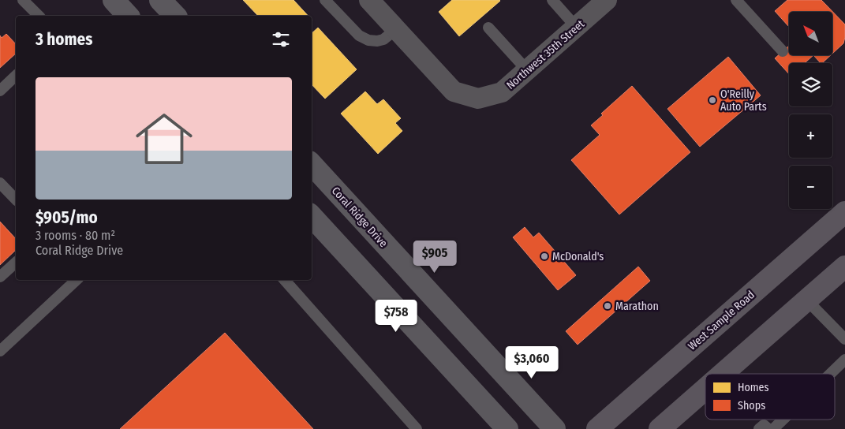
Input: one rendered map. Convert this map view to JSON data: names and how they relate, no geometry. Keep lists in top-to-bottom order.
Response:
{
  "streets": {
    "main road": ["Coral Ridge Drive", "West Sample Road"],
    "street": ["Northwest 35th Street"]
  },
  "places": ["O'Reilly Auto Parts", "McDonald's", "Marathon"],
  "legend": ["Homes", "Shops"],
  "north": "top left",
  "page": {
    "map_buttons": ["+", "−"],
    "heading": "3 homes",
    "list": [
      {
        "name": "$905/mo",
        "note": "3 rooms · 80 m² · Coral Ridge Drive"
      }
    ],
    "price": ["$905", "$758", "$3,060"]
  }
}
